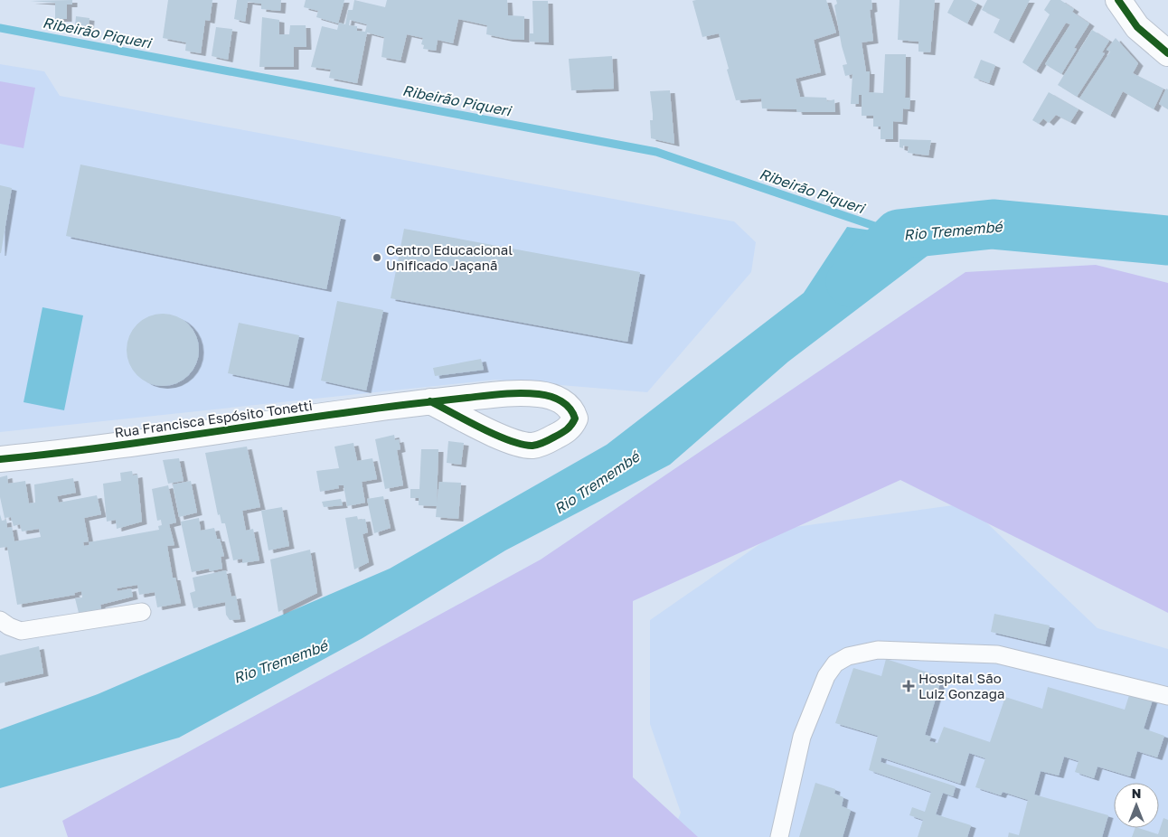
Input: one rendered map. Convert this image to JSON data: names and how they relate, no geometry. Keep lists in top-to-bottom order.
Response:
{
  "streets": {
    "street": ["Rua Francisca Espósito Tonetti"]
  },
  "water": ["Ribeirão Piqueri", "Rio Tremembé"],
  "places": {
    "other": ["Centro Educacional Unificado Jaçanã"],
    "health": ["Hospital São Luiz Gonzaga"]
  },
  "north": "top"
}
